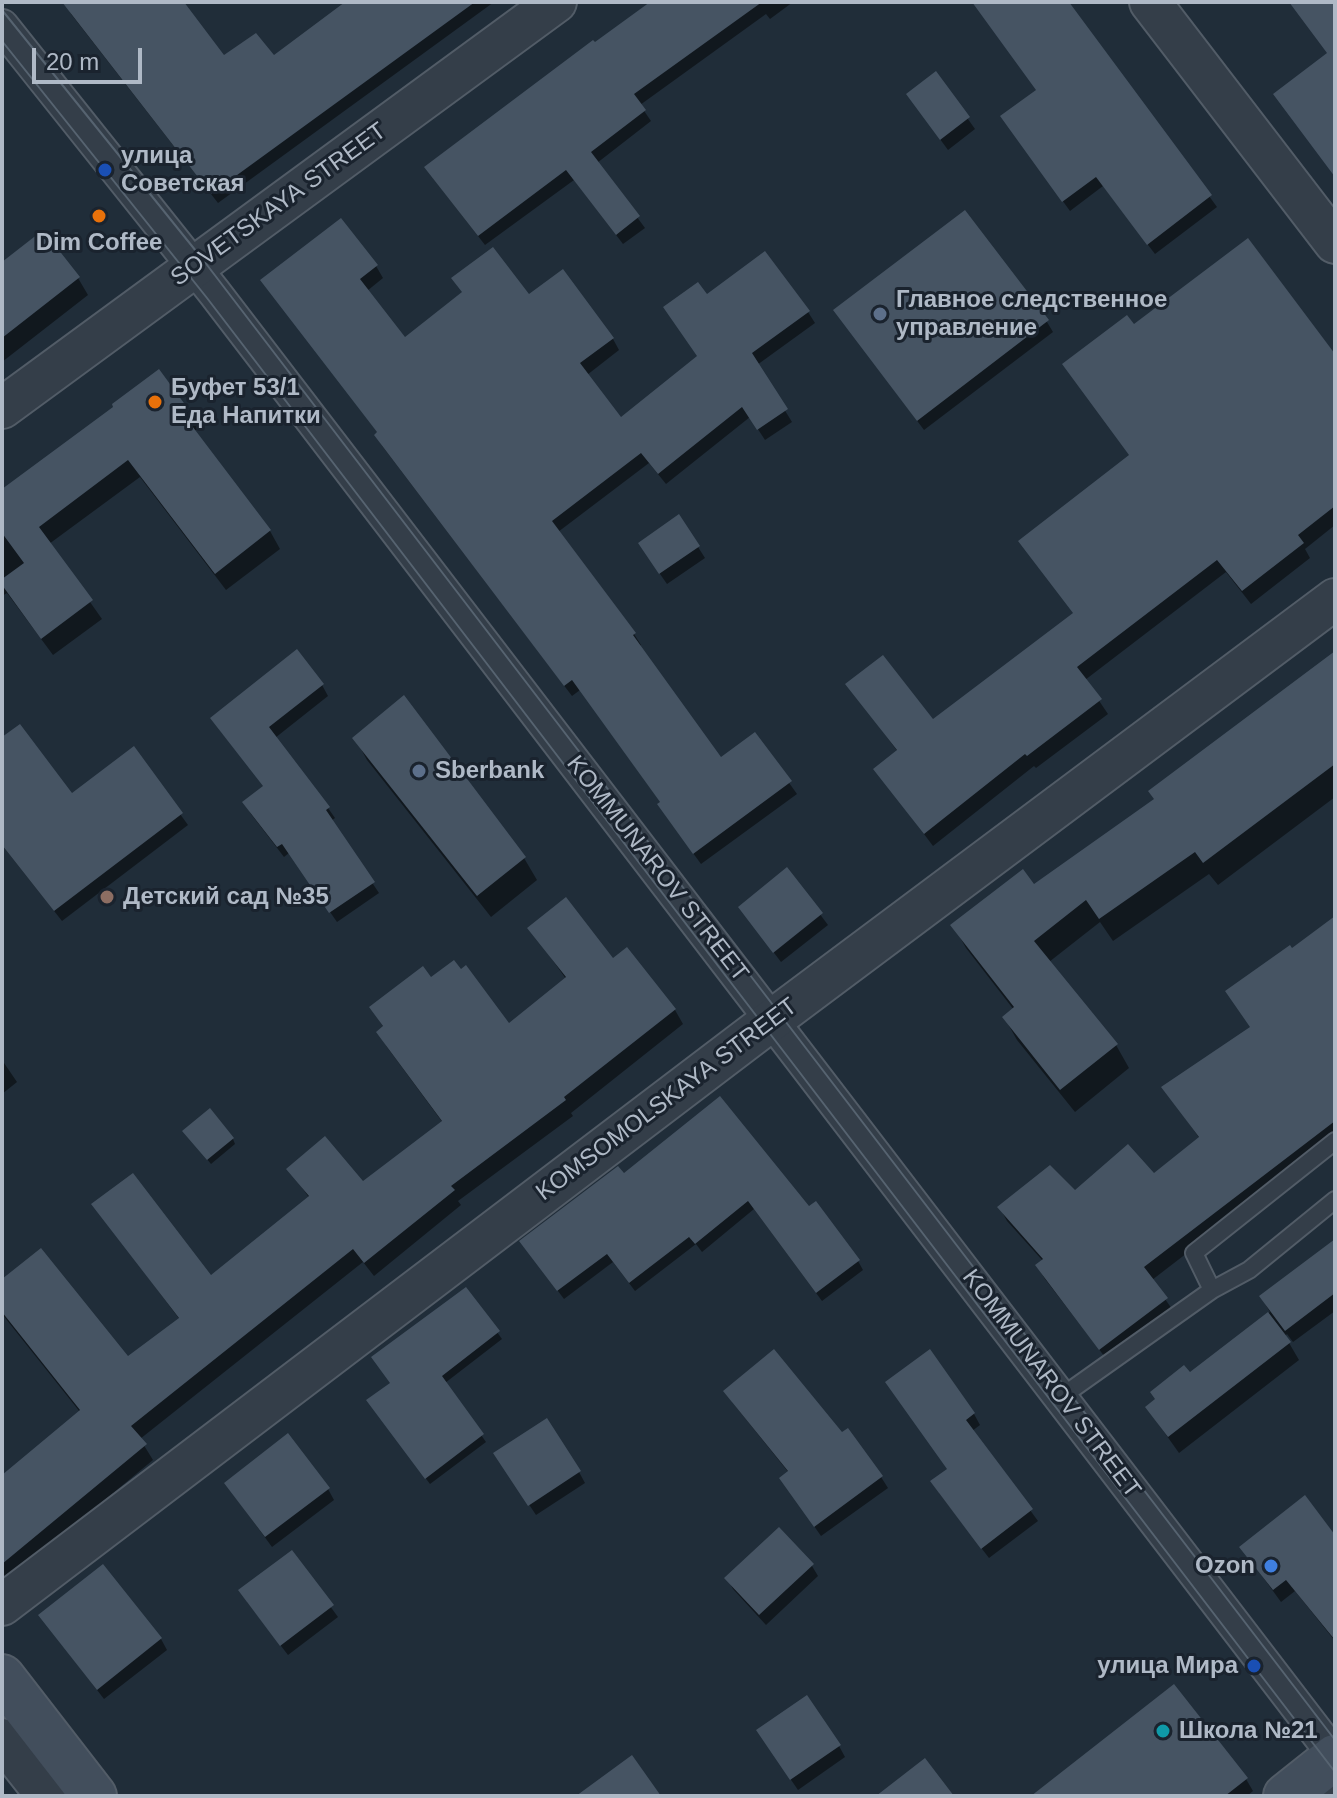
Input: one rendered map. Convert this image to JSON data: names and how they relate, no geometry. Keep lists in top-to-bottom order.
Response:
{
  "streets": {
    "street": ["SOVETSKAYA STREET", "KOMMUNAROV STREET", "KOMSOMOLSKAYA STREET"]
  },
  "crossings": [
    ["SOVETSKAYA STREET", "KOMMUNAROV STREET"],
    ["KOMMUNAROV STREET", "KOMSOMOLSKAYA STREET"]
  ],
  "places": [
    "улица Советская",
    "Dim Coffee",
    "Главное следственное управление",
    "Буфет 53/1 Еда Напитки",
    "Sberbank",
    "Детский сад №35",
    "Ozon",
    "улица Мира",
    "Школа №21"
  ],
  "scale_bar": "20 m"
}
